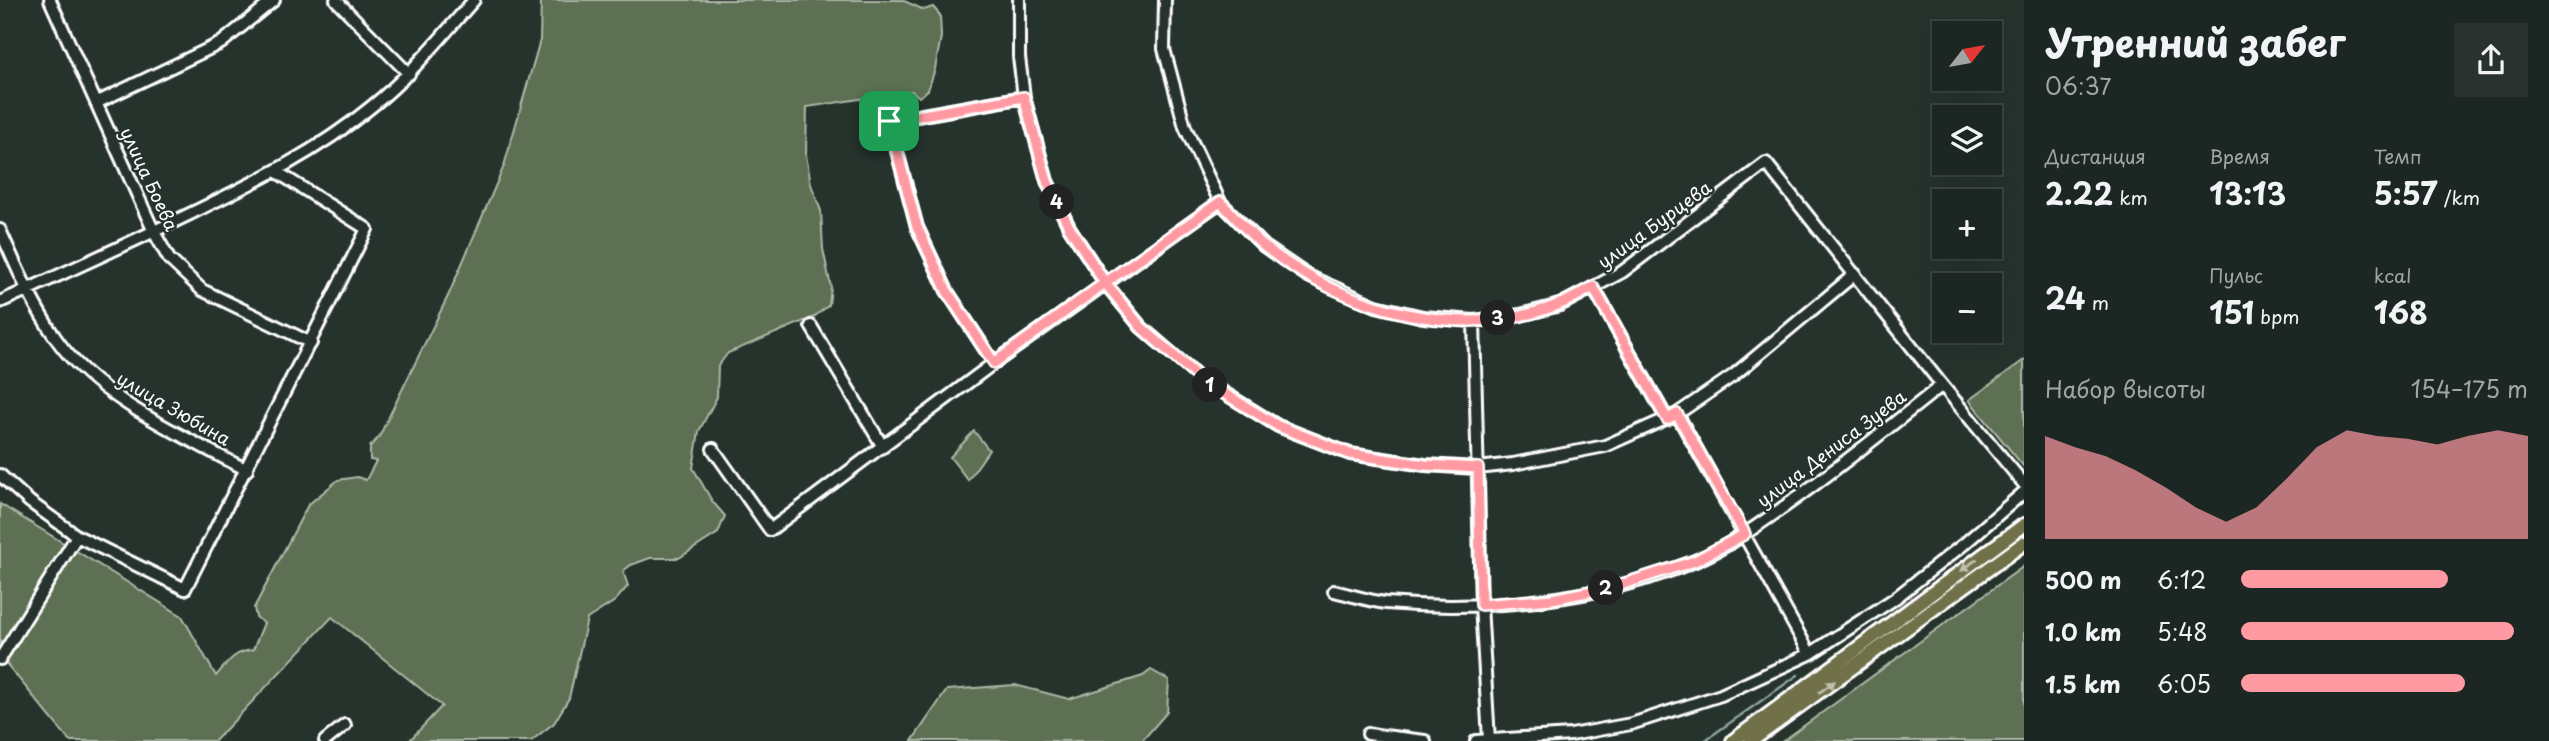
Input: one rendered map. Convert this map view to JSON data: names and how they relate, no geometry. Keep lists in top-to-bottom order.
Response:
{
  "streets": {
    "street": [
      "улица Боева",
      "улица Бурцева",
      "улица Зюбина",
      "улица Дениса Зуева"
    ]
  },
  "north": "top right",
  "page": {
    "heading": ["Утренний забег", "06:37"],
    "map_buttons": ["+", "−"],
    "stats": [
      ["Дистанция", "2.22 km"],
      ["Время", "13:13"],
      ["Темп", "5:57 /km"],
      ["24 m"],
      ["Пульс", "151 bpm"],
      ["kcal", "168"]
    ],
    "pins": [
      "4",
      "3",
      "1",
      "2"
    ],
    "chart": ["Набор высоты", "154–175 m"],
    "list": [
      {
        "name": "500 m",
        "note": "6:12"
      },
      {
        "name": "1.0 km",
        "note": "5:48"
      },
      {
        "name": "1.5 km",
        "note": "6:05"
      }
    ]
  }
}
